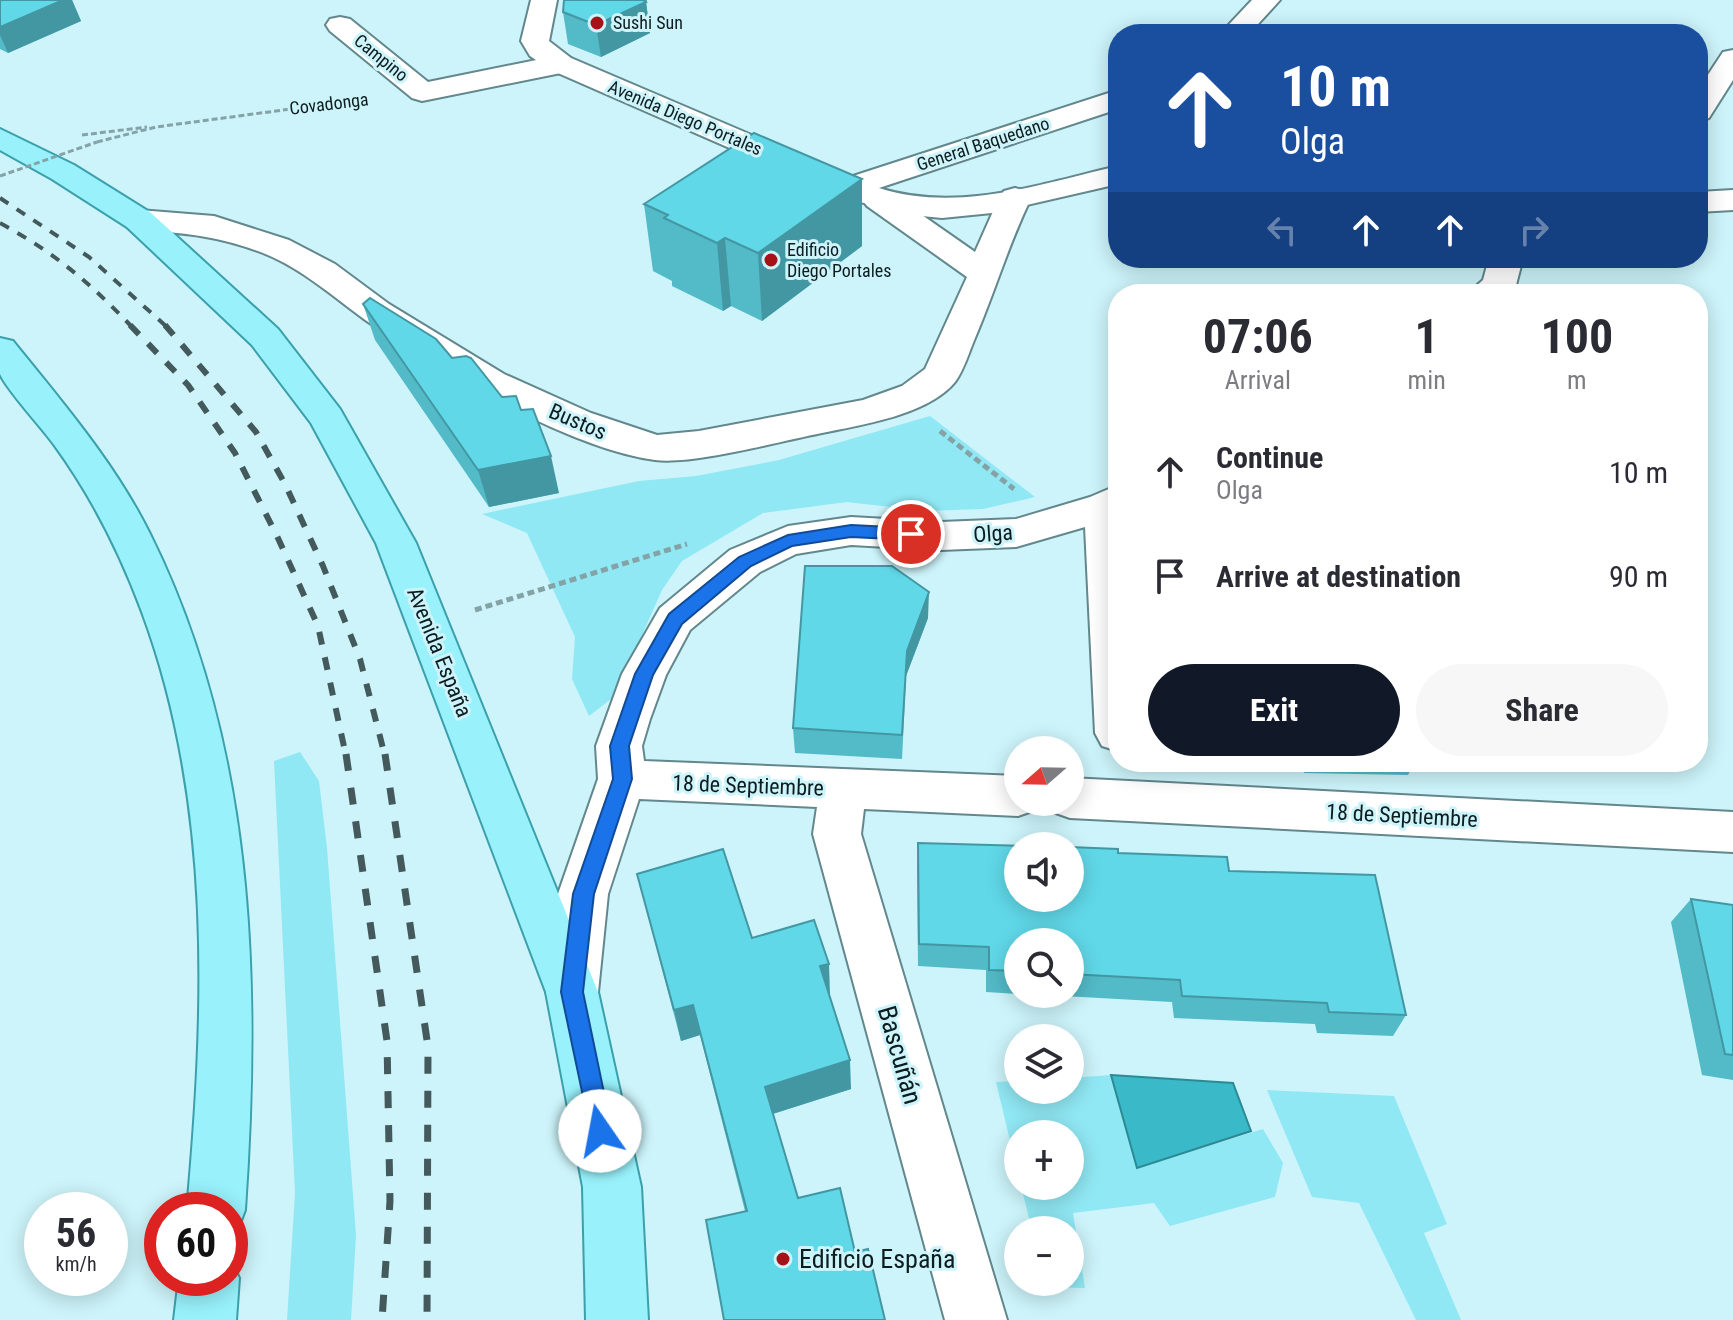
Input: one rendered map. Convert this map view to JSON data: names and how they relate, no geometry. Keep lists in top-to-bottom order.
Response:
{
  "streets": {
    "main road": ["Avenida España"],
    "street": [
      "Campino",
      "Avenida Diego Portales",
      "General Baquedano",
      "Bustos",
      "Olga",
      "18 de Septiembre",
      "Bascuñán"
    ],
    "path": ["Covadonga"]
  },
  "crossings": [
    ["Campino", "Covadonga"],
    ["Avenida Diego Portales", "General Baquedano"],
    ["Avenida Diego Portales", "Bustos"],
    ["Bustos", "Avenida España"],
    ["Olga", "Avenida España"],
    ["Olga", "18 de Septiembre"],
    ["18 de Septiembre", "Bascuñán"]
  ],
  "places": ["Sushi Sun", "Edificio Diego Portales", "Edificio España"],
  "north": "left",
  "page": {
    "turn": ["10 m", "Olga"],
    "eta": [
      "07:06",
      "Arrival",
      "1",
      "min",
      "100",
      "m"
    ],
    "list": [
      {
        "name": "Continue",
        "note": "Olga",
        "value": "10 m"
      },
      {
        "name": "Arrive at destination",
        "value": "90 m"
      }
    ],
    "buttons": ["Exit", "Share"],
    "map_buttons": ["+", "−"],
    "speed": "56 km/h",
    "limit": "60"
  }
}
